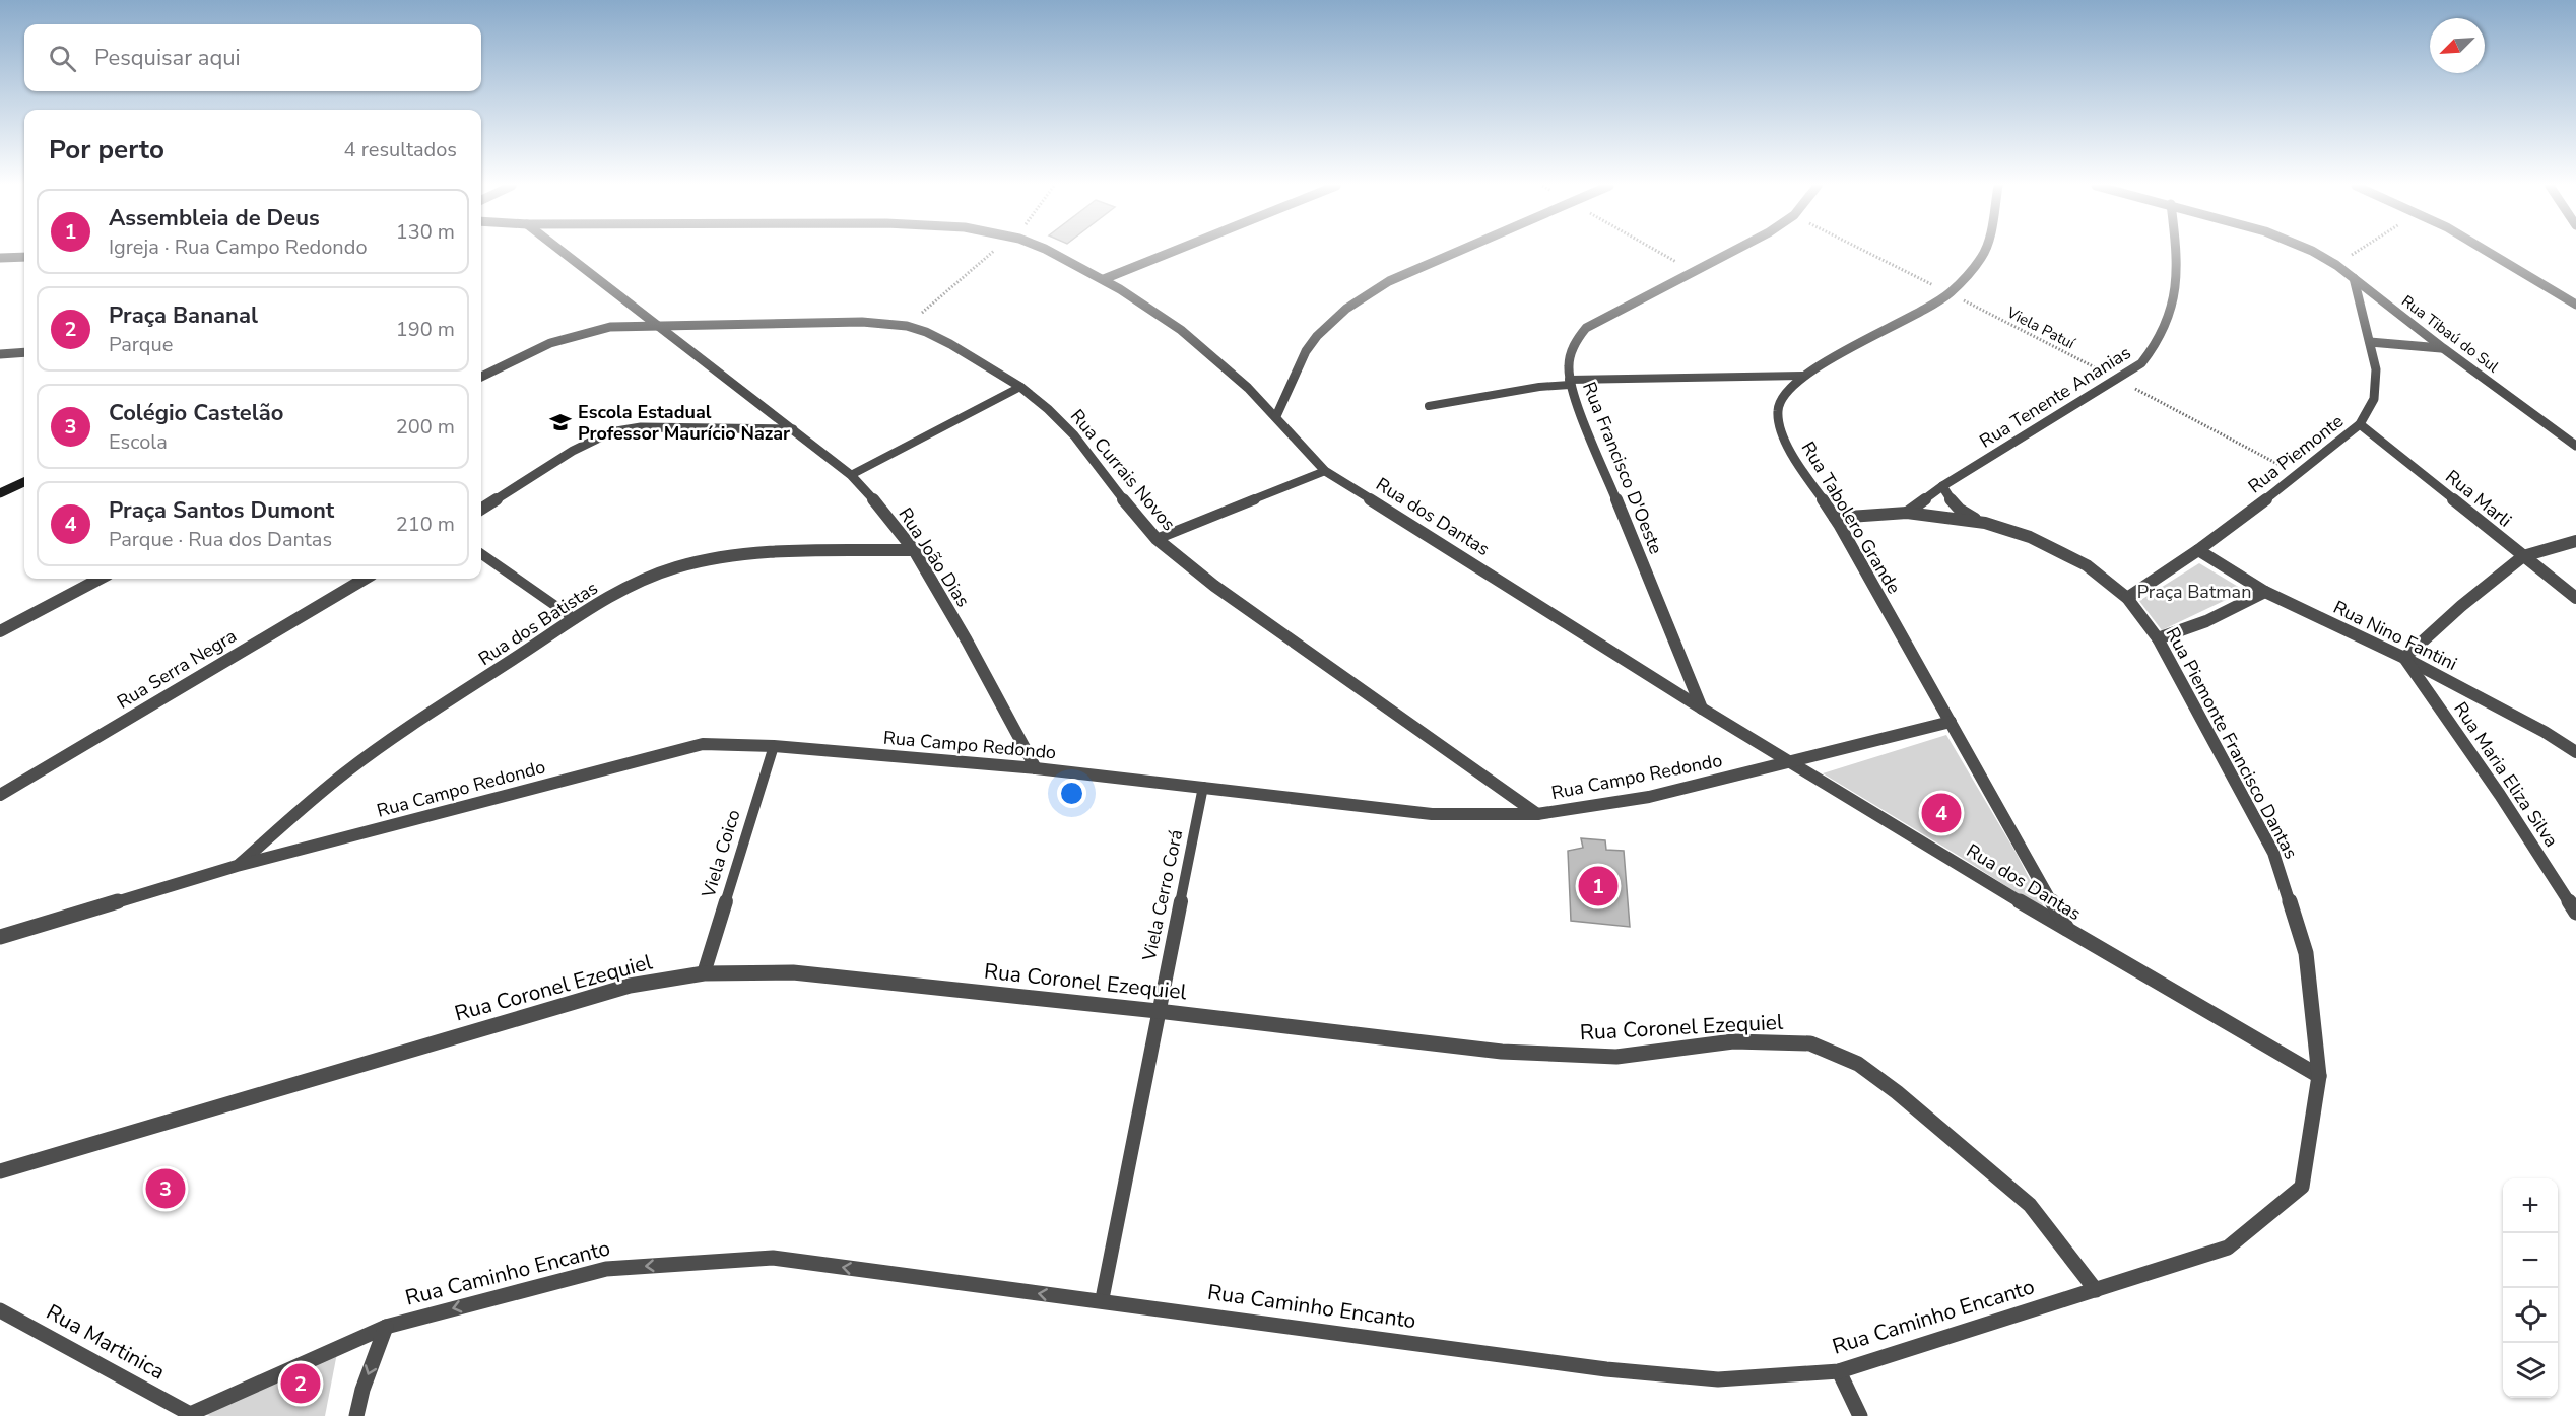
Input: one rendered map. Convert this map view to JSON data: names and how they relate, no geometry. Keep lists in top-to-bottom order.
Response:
{
  "streets": {
    "street": [
      "Rua Tibaú do Sul",
      "Rua Tenente Ananias",
      "Rua Piemonte",
      "Rua Francisco D'Oeste",
      "Rua Currais Novos",
      "Rua Marli",
      "Rua dos Dantas",
      "Rua Tabolero Grande",
      "Rua João Dias",
      "Rua dos Batistas",
      "Rua Nino Fantini",
      "Rua Serra Negra",
      "Rua Piemonte Francisco Dantas",
      "Rua Campo Redondo",
      "Rua Maria Eliza Silva",
      "Rua Coronel Ezequiel",
      "Rua Caminho Encanto",
      "Rua Martinica"
    ],
    "lane": ["Viela Coico", "Viela Cerro Corá"],
    "path": ["Viela Patuí"]
  },
  "crossings": [
    ["Viela Patuí", "Rua Tenente Ananias"],
    ["Viela Patuí", "Rua Piemonte"],
    ["Viela Patuí", "Rua Tabolero Grande"],
    ["Rua Tibaú do Sul", "Rua Piemonte"],
    ["Rua Tenente Ananias", "Rua Piemonte Francisco Dantas"],
    ["Rua Piemonte", "Rua Marli"],
    ["Rua Piemonte", "Rua Nino Fantini"],
    ["Rua Piemonte", "Rua Piemonte Francisco Dantas"],
    ["Rua Francisco D'Oeste", "Rua dos Dantas"],
    ["Rua Currais Novos", "Rua João Dias"],
    ["Rua Currais Novos", "Rua Campo Redondo"],
    ["Rua dos Dantas", "Rua Tabolero Grande"],
    ["Rua dos Dantas", "Rua Piemonte Francisco Dantas"],
    ["Rua dos Dantas", "Rua Campo Redondo"],
    ["Rua dos Dantas", "Rua Caminho Encanto"],
    ["Rua Tabolero Grande", "Rua Piemonte Francisco Dantas"],
    ["Rua Tabolero Grande", "Rua Campo Redondo"],
    ["Rua João Dias", "Rua dos Batistas"],
    ["Rua João Dias", "Rua Campo Redondo"],
    ["Rua dos Batistas", "Rua Campo Redondo"],
    ["Rua Nino Fantini", "Rua Maria Eliza Silva"],
    ["Rua Piemonte Francisco Dantas", "Rua Caminho Encanto"],
    ["Rua Campo Redondo", "Viela Coico"],
    ["Rua Campo Redondo", "Viela Cerro Corá"],
    ["Viela Coico", "Rua Coronel Ezequiel"],
    ["Viela Cerro Corá", "Rua Coronel Ezequiel"],
    ["Viela Cerro Corá", "Rua Caminho Encanto"],
    ["Rua Coronel Ezequiel", "Rua Caminho Encanto"],
    ["Rua Caminho Encanto", "Rua Martinica"]
  ],
  "parks": ["Praça Batman"],
  "places": {
    "school or university": ["Escola Estadual Professor Maurício Nazar"]
  },
  "north": "bottom left",
  "page": {
    "search": "Pesquisar aqui",
    "heading": ["Por perto", "4 resultados"],
    "list": [
      {
        "mark": "1",
        "name": "Assembleia de Deus",
        "note": "Igreja · Rua Campo Redondo",
        "value": "130 m"
      },
      {
        "mark": "2",
        "name": "Praça Bananal",
        "note": "Parque",
        "value": "190 m"
      },
      {
        "mark": "3",
        "name": "Colégio Castelão",
        "note": "Escola",
        "value": "200 m"
      },
      {
        "mark": "4",
        "name": "Praça Santos Dumont",
        "note": "Parque · Rua dos Dantas",
        "value": "210 m"
      }
    ],
    "pins": [
      "4",
      "1",
      "3",
      "2"
    ],
    "map_buttons": ["+", "−"]
  }
}
